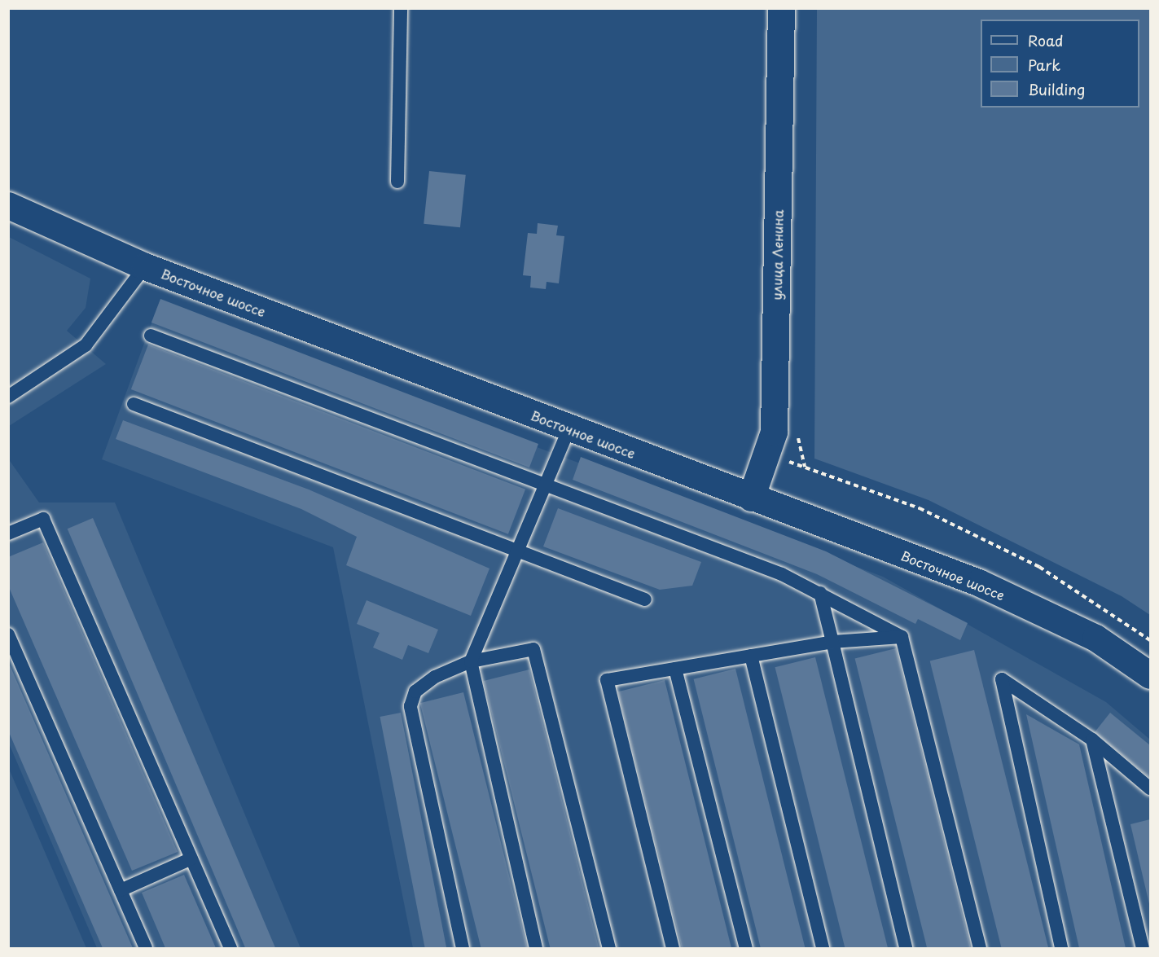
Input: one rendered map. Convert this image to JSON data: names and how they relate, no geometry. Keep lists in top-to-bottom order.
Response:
{
  "streets": {
    "main road": ["улица Ленина", "Восточное шоссе"]
  },
  "crossings": [
    ["улица Ленина", "Восточное шоссе"]
  ],
  "legend": ["Road", "Park", "Building"]
}
